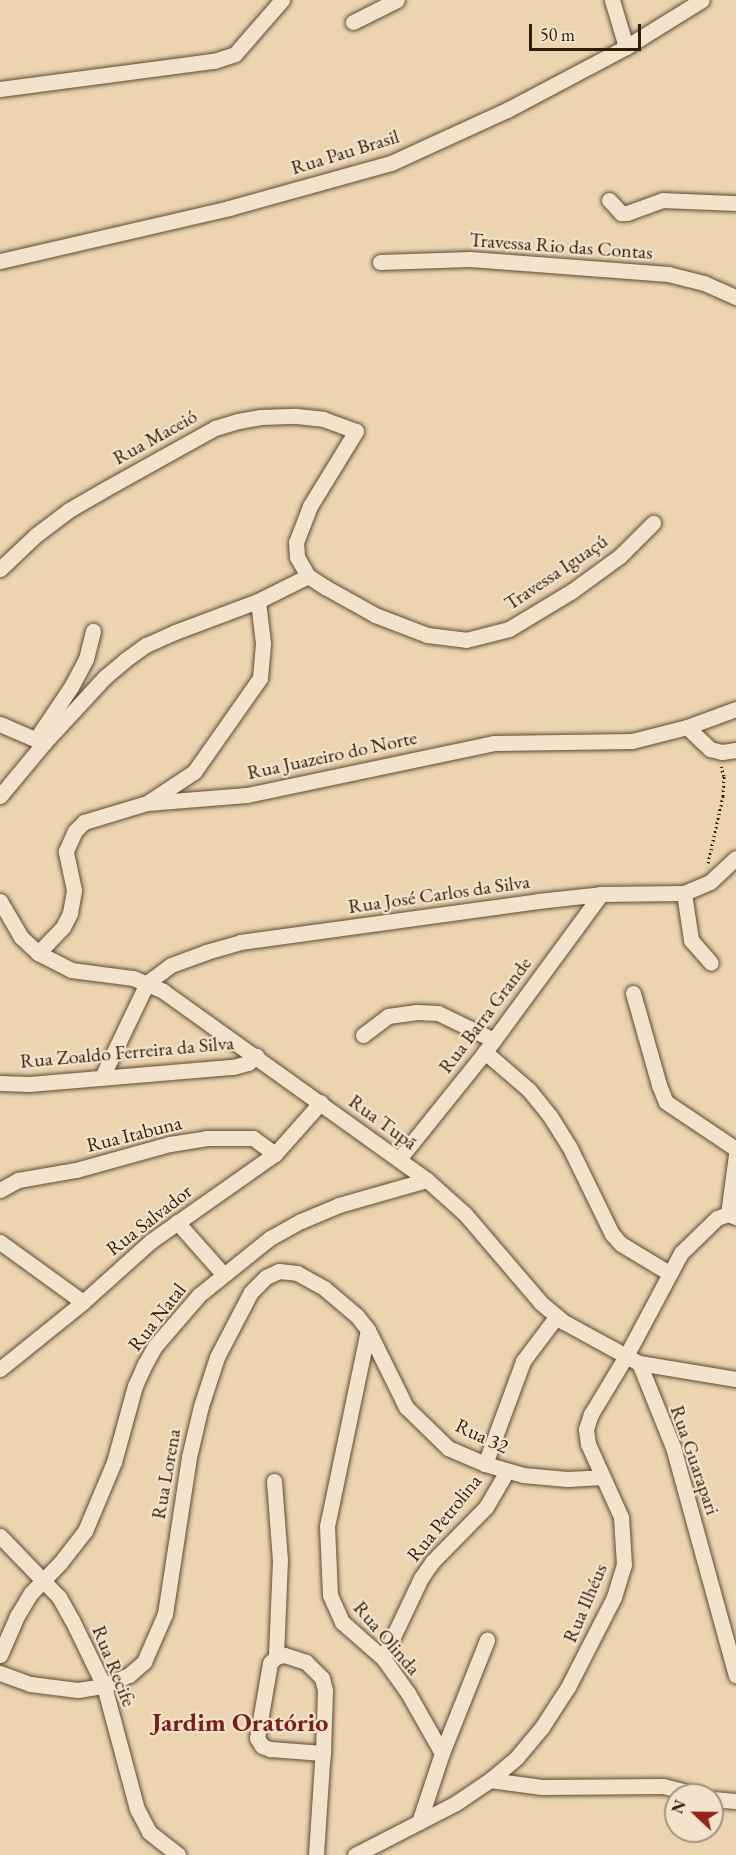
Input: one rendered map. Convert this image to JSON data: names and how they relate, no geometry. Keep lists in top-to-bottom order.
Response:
{
  "streets": {
    "street": [
      "Rua Pau Brasil",
      "Travessa Rio das Contas",
      "Rua Maceió",
      "Travessa Iguaçú",
      "Rua Juazeiro do Norte",
      "Rua José Carlos da Silva",
      "Rua Barra Grande",
      "Rua Zoaldo Ferreira da Silva",
      "Rua Tupã",
      "Rua Itabuna",
      "Rua Salvador",
      "Rua Natal",
      "Rua 32",
      "Rua Guarapari",
      "Rua Lorena",
      "Rua Petrolina",
      "Rua Ilhéus",
      "Rua Olinda",
      "Rua Recife"
    ]
  },
  "crossings": [
    ["Rua Maceió", "Travessa Iguaçú"],
    ["Rua Juazeiro do Norte", "Rua Tupã"],
    ["Rua José Carlos da Silva", "Rua Barra Grande"],
    ["Rua José Carlos da Silva", "Rua Tupã"],
    ["Rua Barra Grande", "Rua Tupã"],
    ["Rua Zoaldo Ferreira da Silva", "Rua Tupã"],
    ["Rua Tupã", "Rua Salvador"],
    ["Rua Tupã", "Rua Natal"],
    ["Rua Tupã", "Rua Guarapari"],
    ["Rua Tupã", "Rua Ilhéus"],
    ["Rua Itabuna", "Rua Salvador"],
    ["Rua Natal", "Rua Recife"],
    ["Rua 32", "Rua Lorena"],
    ["Rua 32", "Rua Petrolina"],
    ["Rua 32", "Rua Ilhéus"],
    ["Rua 32", "Rua Olinda"],
    ["Rua Guarapari", "Rua Ilhéus"],
    ["Rua Lorena", "Rua Olinda"],
    ["Rua Lorena", "Rua Recife"],
    ["Rua Petrolina", "Rua Olinda"]
  ],
  "districts": ["Jardim Oratório"],
  "scale_bar": "50 m",
  "north": "left"
}
